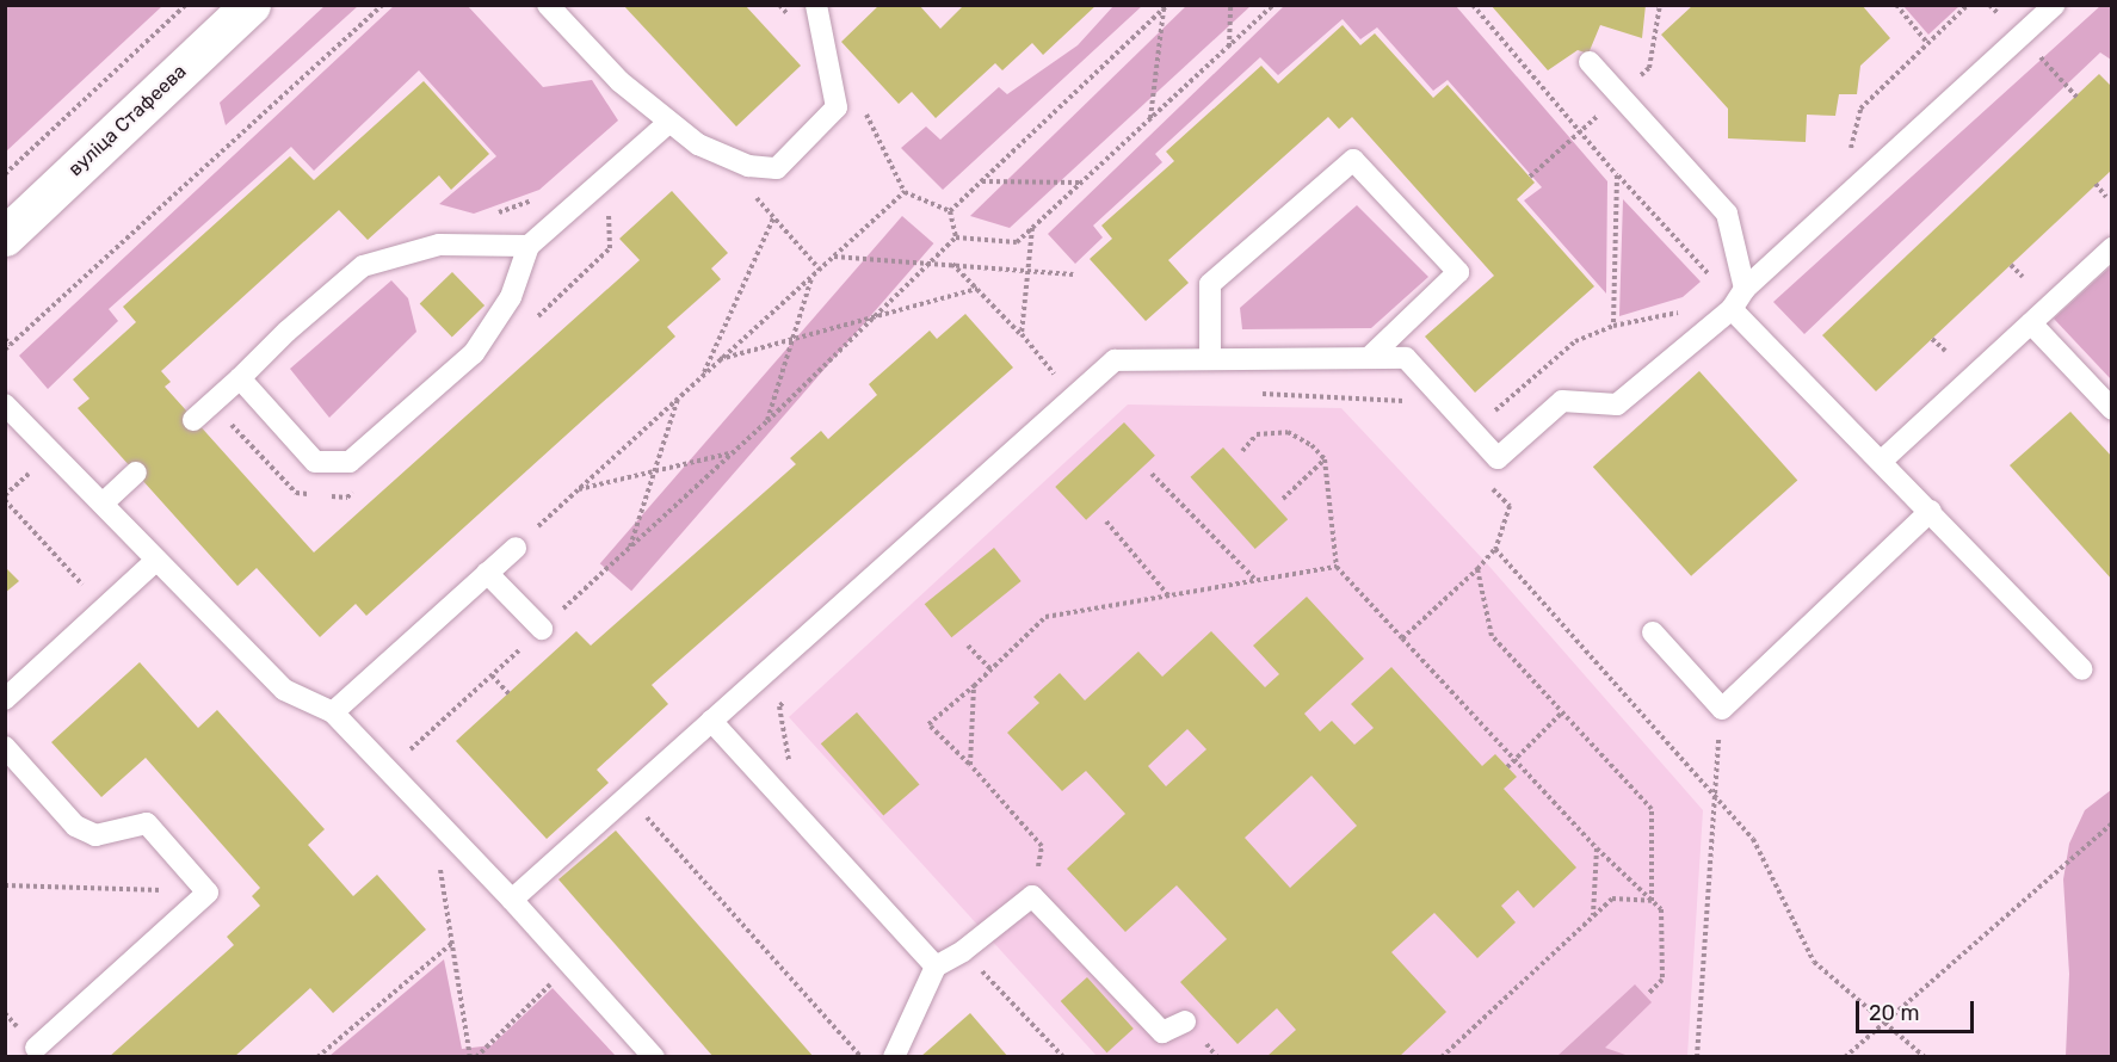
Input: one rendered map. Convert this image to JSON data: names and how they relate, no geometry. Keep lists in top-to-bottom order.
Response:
{
  "streets": {
    "street": ["вуліца Стафеева"]
  },
  "scale_bar": "20 m"
}
